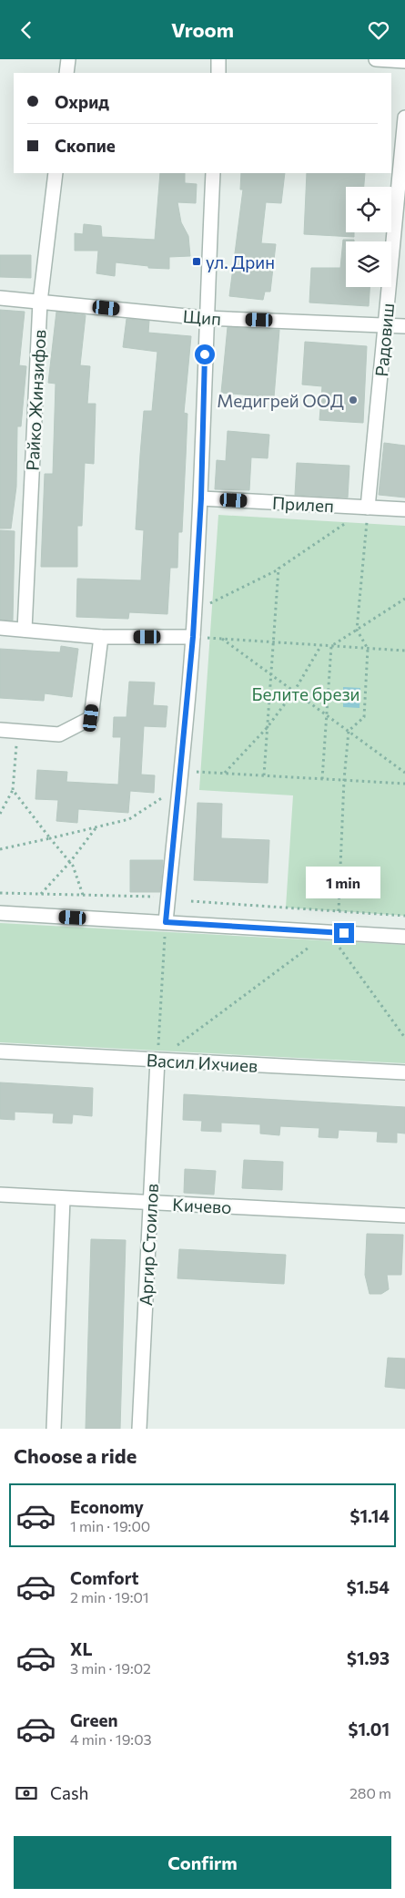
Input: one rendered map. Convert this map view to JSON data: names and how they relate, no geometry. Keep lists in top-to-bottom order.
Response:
{
  "streets": {
    "street": [
      "Щип",
      "Радовиш",
      "Райко Жинзифов",
      "Прилеп",
      "Васил Ихчиев",
      "Кичево",
      "Аргир Стоилов"
    ]
  },
  "crossings": [
    ["Щип", "Радовиш"],
    ["Щип", "Райко Жинзифов"],
    ["Радовиш", "Прилеп"],
    ["Васил Ихчиев", "Аргир Стоилов"],
    ["Кичево", "Аргир Стоилов"]
  ],
  "parks": ["Белите брези"],
  "places": {
    "transit": ["ул. Дрин"],
    "other": ["Медигрей ООД"]
  },
  "page": {
    "header": "Vroom",
    "banner": ["Охрид", "Скопие"],
    "bubble": "1 min",
    "heading": "Choose a ride",
    "list": [
      {
        "name": "Economy",
        "note": "1 min · 19:00",
        "value": "$1.14"
      },
      {
        "name": "Comfort",
        "note": "2 min · 19:01",
        "value": "$1.54"
      },
      {
        "name": "XL",
        "note": "3 min · 19:02",
        "value": "$1.93"
      },
      {
        "name": "Green",
        "note": "4 min · 19:03",
        "value": "$1.01"
      }
    ],
    "pay": ["Cash", "280 m"],
    "buttons": "Confirm"
  }
}
